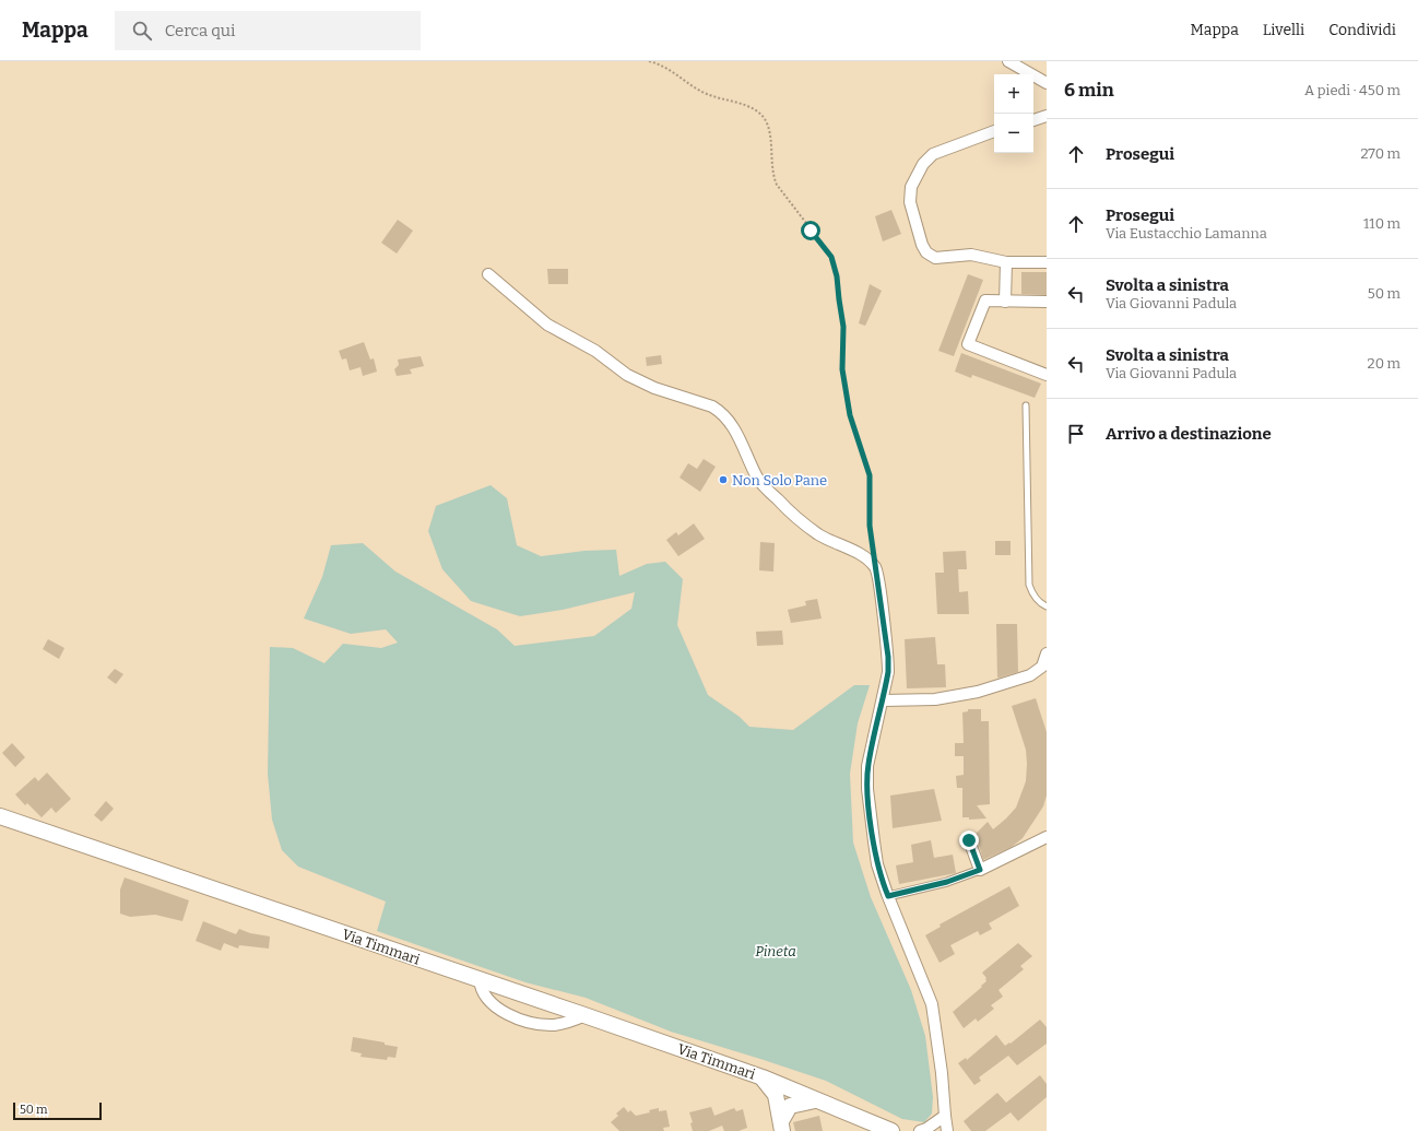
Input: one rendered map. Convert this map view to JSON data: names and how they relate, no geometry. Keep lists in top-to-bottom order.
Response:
{
  "streets": {
    "main road": ["Via Timmari"]
  },
  "parks": ["Pineta"],
  "places": ["Non Solo Pane"],
  "scale_bar": "50 m",
  "page": {
    "header": "Mappa",
    "search": "Cerca qui",
    "nav": ["Mappa", "Livelli", "Condividi"],
    "heading": ["6 min", "A piedi · 450 m"],
    "map_buttons": ["+", "−"],
    "list": [
      ["Prosegui", "270 m"],
      ["Prosegui", "Via Eustacchio Lamanna", "110 m"],
      ["Svolta a sinistra", "Via Giovanni Padula", "50 m"],
      ["Svolta a sinistra", "Via Giovanni Padula", "20 m"],
      "Arrivo a destinazione"
    ],
    "scale": "50 m"
  }
}
